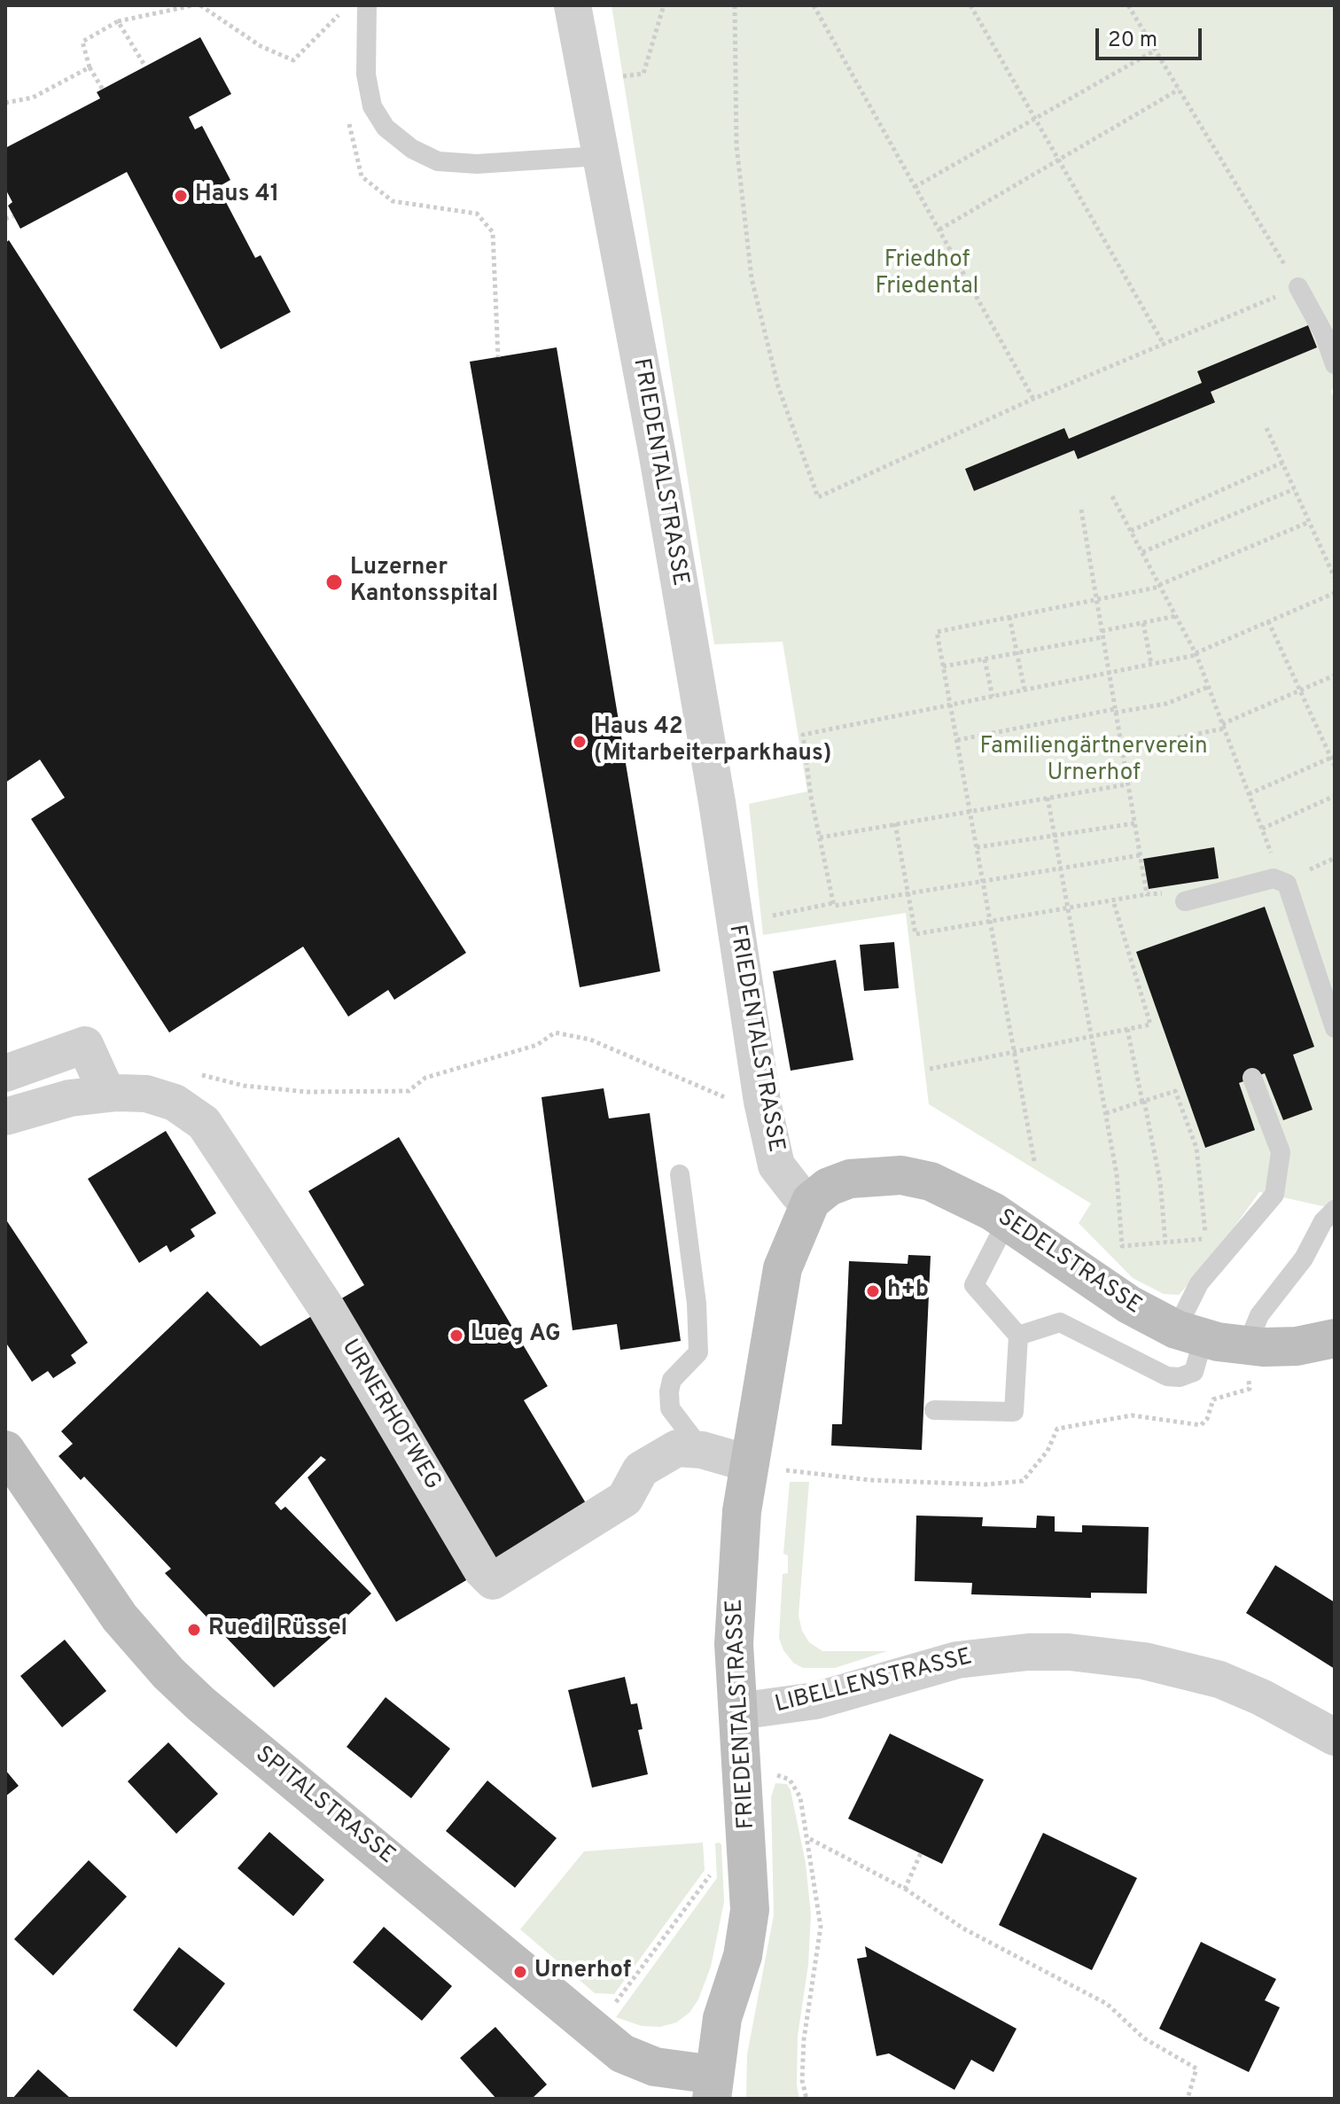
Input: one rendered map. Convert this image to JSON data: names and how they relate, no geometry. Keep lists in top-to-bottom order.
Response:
{
  "streets": {
    "main road": ["FRIEDENTALSTRASSE", "SEDELSTRASSE", "SPITALSTRASSE"],
    "street": ["URNERHOFWEG", "LIBELLENSTRASSE"]
  },
  "crossings": [
    ["FRIEDENTALSTRASSE", "SEDELSTRASSE"],
    ["FRIEDENTALSTRASSE", "LIBELLENSTRASSE"],
    ["FRIEDENTALSTRASSE", "SPITALSTRASSE"]
  ],
  "parks": ["Friedhof Friedental", "Familiengärtnerverein Urnerhof"],
  "places": [
    "Haus 41",
    "Luzerner Kantonsspital",
    "Haus 42 (Mitarbeiterparkhaus)",
    "h+b",
    "Lueg AG",
    "Ruedi Rüssel",
    "Urnerhof"
  ],
  "scale_bar": "20 m"
}
